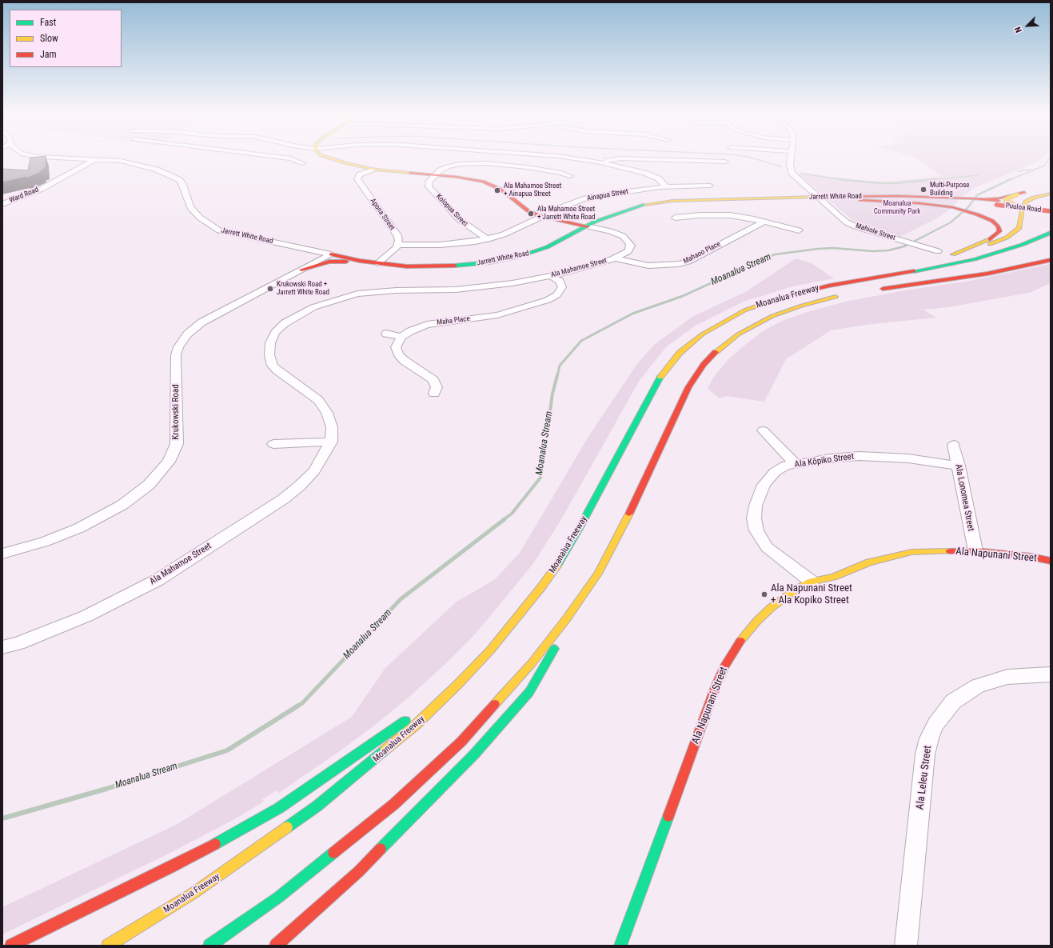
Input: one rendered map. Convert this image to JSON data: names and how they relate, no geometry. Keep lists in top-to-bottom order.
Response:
{
  "streets": {
    "main road": [
      "Jarrett White Road",
      "Puuloa Road",
      "Ala Mahamoe Street",
      "Moanalua Freeway",
      "Ala Napunani Street"
    ],
    "street": [
      "Ward Road",
      "Ainapua Street",
      "Kolopua Street",
      "Apona Street",
      "Mahiole Street",
      "Mahaoo Place",
      "Maha Place",
      "Krukowski Road",
      "Ala Kōpiko Street",
      "Ala Lonomea Street",
      "Ala Leleu Street"
    ]
  },
  "crossings": [
    ["Ward Road", "Jarrett White Road"],
    ["Ainapua Street", "Kolopua Street"],
    ["Ainapua Street", "Apona Street"],
    ["Ainapua Street", "Ala Mahamoe Street"],
    ["Jarrett White Road", "Puuloa Road"],
    ["Jarrett White Road", "Mahiole Street"],
    ["Jarrett White Road", "Ala Mahamoe Street"],
    ["Jarrett White Road", "Krukowski Road"],
    ["Kolopua Street", "Ala Mahamoe Street"],
    ["Apona Street", "Ala Mahamoe Street"],
    ["Mahaoo Place", "Ala Mahamoe Street"],
    ["Ala Mahamoe Street", "Maha Place"],
    ["Ala Kōpiko Street", "Ala Lonomea Street"],
    ["Ala Kōpiko Street", "Ala Napunani Street"],
    ["Ala Lonomea Street", "Ala Napunani Street"]
  ],
  "water": ["Moanalua Stream"],
  "parks": ["Moanalua Community Park"],
  "places": [
    "Multi-Purpose Building",
    "Ala Mahamoe Street + Ainapua Street",
    "Ala Mahamoe Street + Jarrett White Road",
    "Krukowski Road + Jarrett White Road",
    "Ala Napunani Street + Ala Kopiko Street"
  ],
  "legend": ["Fast", "Slow", "Jam"],
  "north": "bottom left"
}
